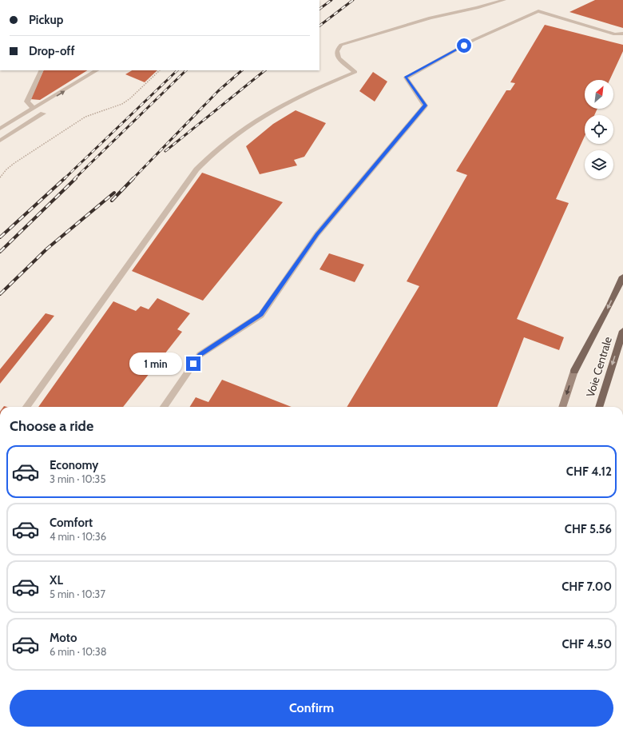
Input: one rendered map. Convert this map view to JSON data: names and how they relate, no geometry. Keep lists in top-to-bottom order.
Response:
{
  "streets": {
    "main road": ["Voie Centrale"]
  },
  "north": "top right",
  "page": {
    "banner": ["Pickup", "Drop-off"],
    "bubble": "1 min",
    "heading": "Choose a ride",
    "list": [
      {
        "name": "Economy",
        "note": "3 min · 10:35",
        "value": "CHF 4.12"
      },
      {
        "name": "Comfort",
        "note": "4 min · 10:36",
        "value": "CHF 5.56"
      },
      {
        "name": "XL",
        "note": "5 min · 10:37",
        "value": "CHF 7.00"
      },
      {
        "name": "Moto",
        "note": "6 min · 10:38",
        "value": "CHF 4.50"
      }
    ],
    "buttons": "Confirm"
  }
}
